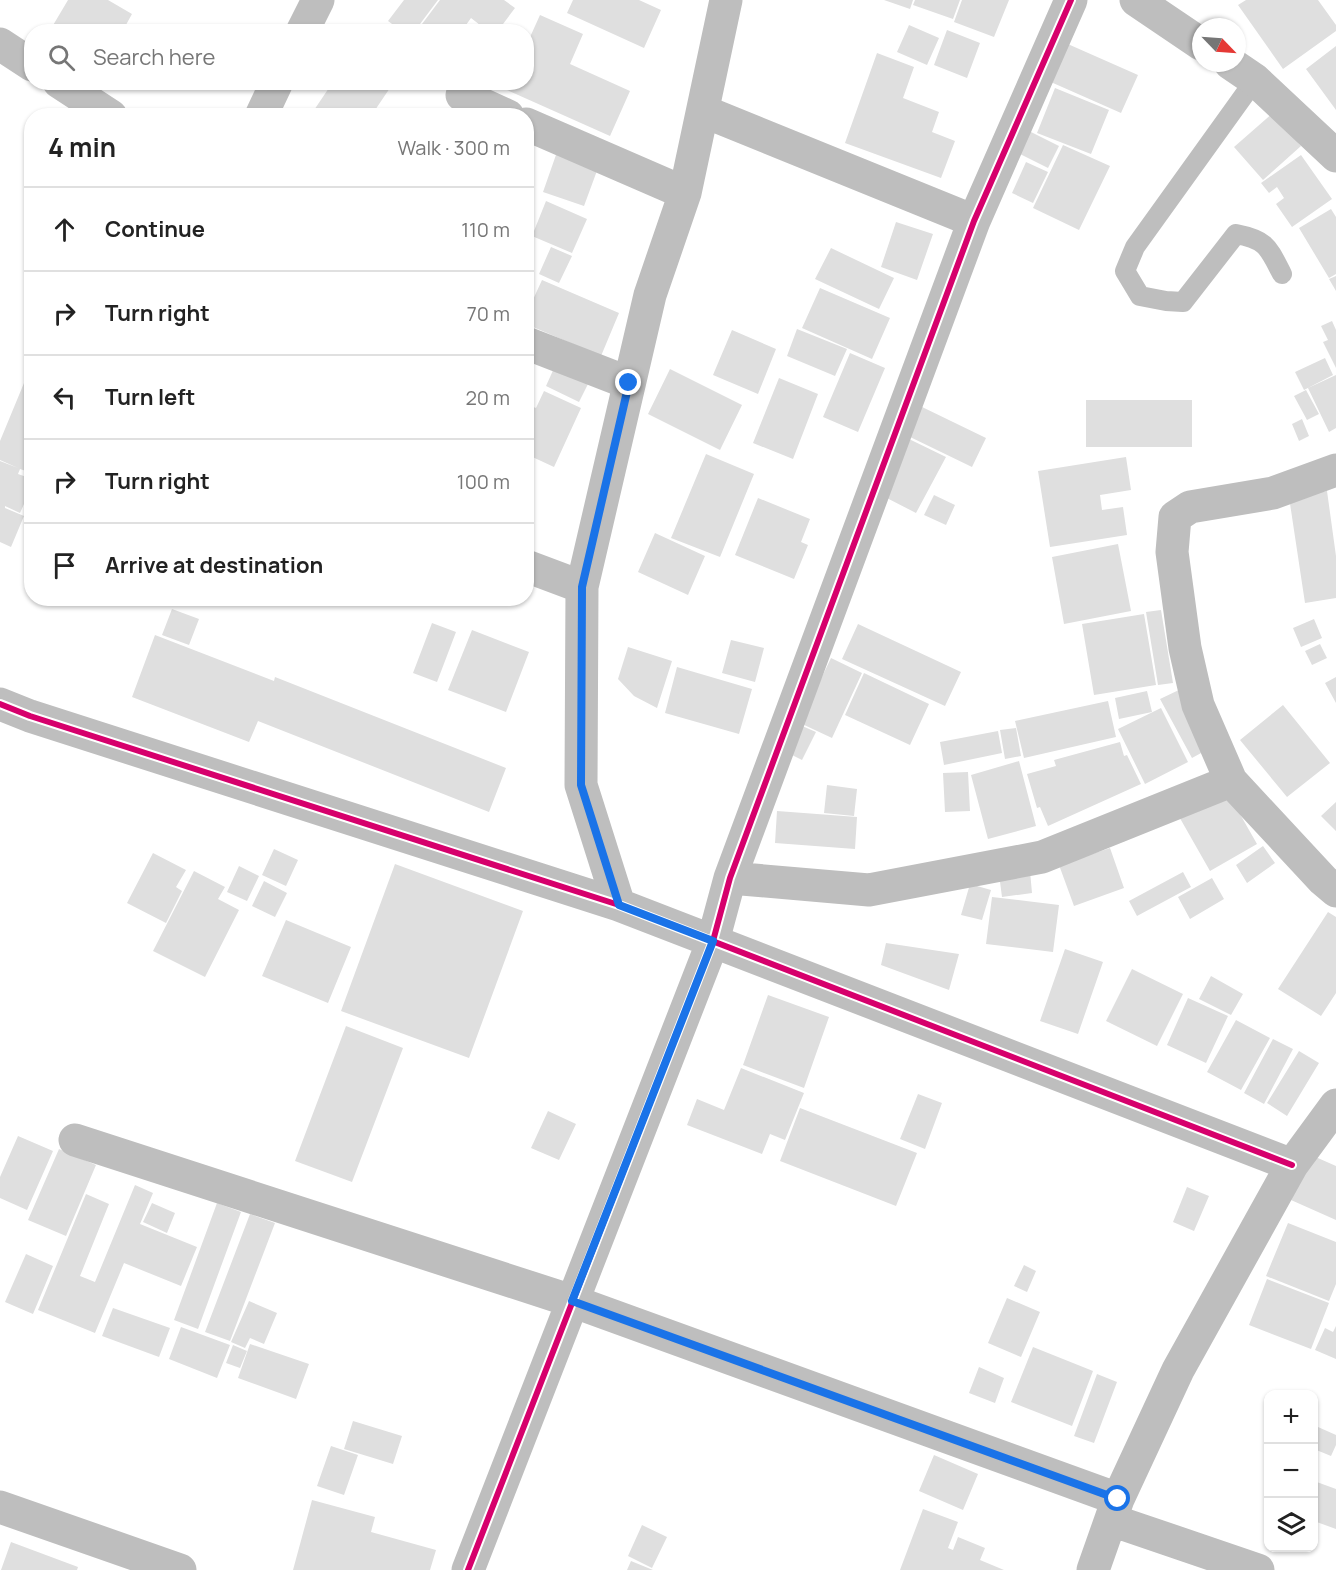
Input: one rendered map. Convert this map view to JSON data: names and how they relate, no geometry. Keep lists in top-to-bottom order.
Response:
{
  "north": "bottom right",
  "page": {
    "search": "Search here",
    "heading": ["4 min", "Walk · 300 m"],
    "list": [
      ["Continue", "110 m"],
      ["Turn right", "70 m"],
      ["Turn left", "20 m"],
      ["Turn right", "100 m"],
      "Arrive at destination"
    ],
    "map_buttons": ["+", "−"]
  }
}
